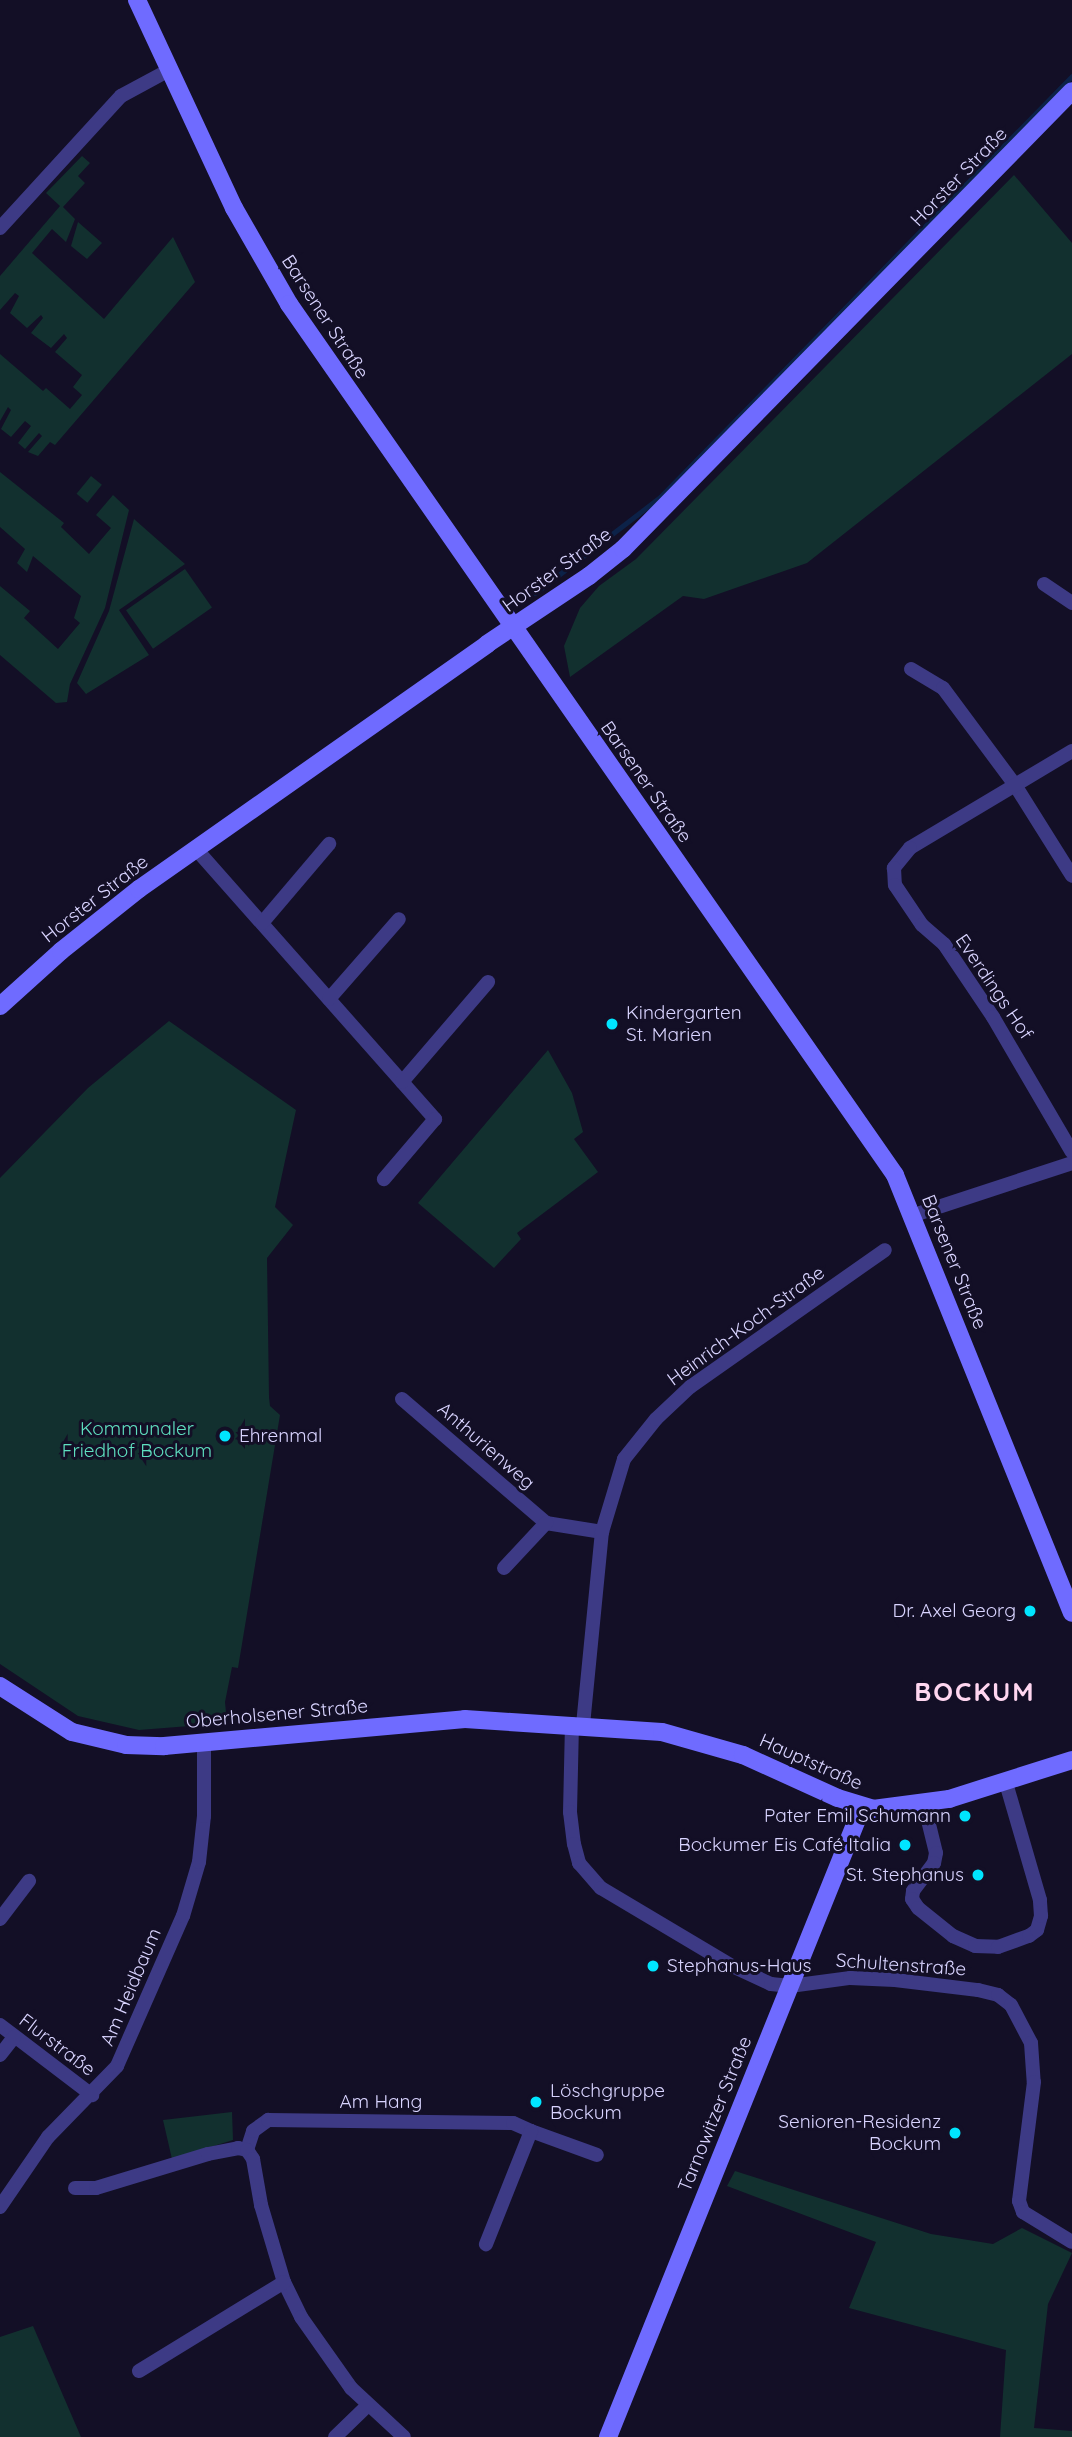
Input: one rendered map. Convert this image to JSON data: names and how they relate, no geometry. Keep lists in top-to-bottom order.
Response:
{
  "streets": {
    "street": [
      "Horster Straße",
      "Barsener Straße",
      "Everdings Hof",
      "Heinrich-Koch-Straße",
      "Anthurienweg",
      "Oberholsener Straße",
      "Hauptstraße",
      "Schultenstraße",
      "Am Heidbaum",
      "Flurstraße",
      "Am Hang",
      "Tarnowitzer Straße"
    ]
  },
  "crossings": [
    ["Horster Straße", "Barsener Straße"],
    ["Heinrich-Koch-Straße", "Oberholsener Straße"],
    ["Heinrich-Koch-Straße", "Hauptstraße"],
    ["Heinrich-Koch-Straße", "Schultenstraße"],
    ["Oberholsener Straße", "Hauptstraße"],
    ["Oberholsener Straße", "Schultenstraße"],
    ["Oberholsener Straße", "Am Heidbaum"],
    ["Hauptstraße", "Schultenstraße"],
    ["Hauptstraße", "Tarnowitzer Straße"],
    ["Schultenstraße", "Tarnowitzer Straße"],
    ["Am Heidbaum", "Flurstraße"]
  ],
  "districts": ["BOCKUM"],
  "parks": ["Kommunaler Friedhof Bockum"],
  "places": [
    "Kindergarten St. Marien",
    "Ehrenmal",
    "Dr. Axel Georg",
    "Pater Emil Schumann",
    "Bockumer Eis Café Italia",
    "St. Stephanus",
    "Stephanus-Haus",
    "Löschgruppe Bockum",
    "Senioren-Residenz Bockum"
  ]
}
